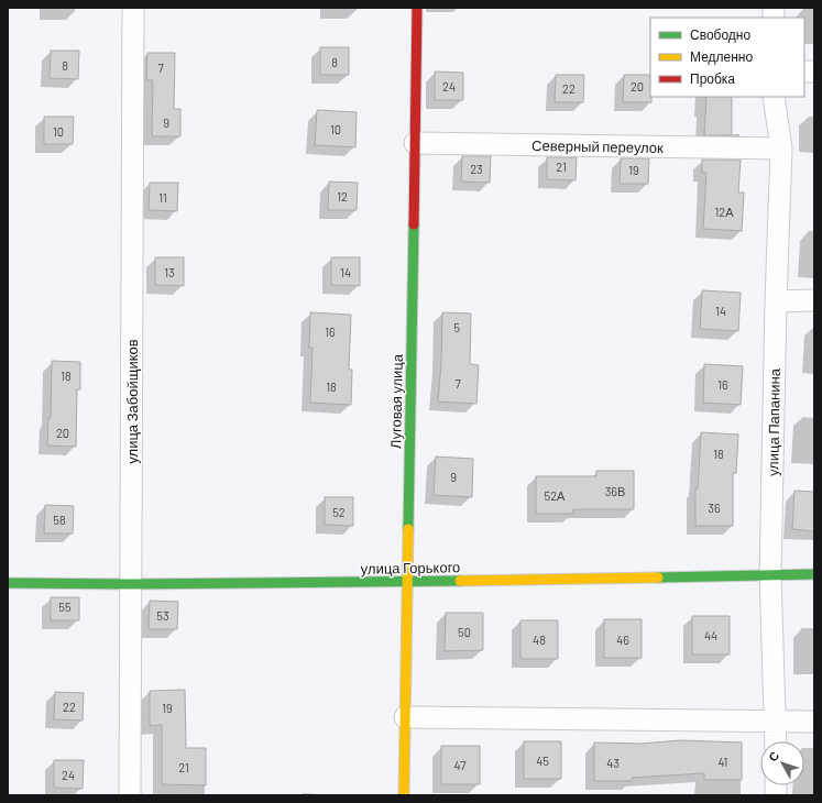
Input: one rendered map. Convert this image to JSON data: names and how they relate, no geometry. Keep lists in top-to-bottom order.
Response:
{
  "streets": {
    "street": [
      "Северный переулок",
      "улица Забойщиков",
      "Луговая улица",
      "улица Папанина",
      "улица Горького"
    ]
  },
  "crossings": [
    ["Северный переулок", "Луговая улица"],
    ["Северный переулок", "улица Папанина"],
    ["улица Забойщиков", "улица Горького"],
    ["Луговая улица", "улица Горького"],
    ["улица Папанина", "улица Горького"]
  ],
  "house_numbers": [
    "8",
    "8",
    "7",
    "24",
    "20",
    "22",
    "9",
    "10",
    "10",
    "21",
    "23",
    "19",
    "12",
    "11",
    "12А",
    "13",
    "14",
    "14",
    "5",
    "16",
    "18",
    "7",
    "16",
    "18",
    "20",
    "18",
    "9",
    "36В",
    "52А",
    "36",
    "52",
    "58",
    "55",
    "53",
    "50",
    "44",
    "48",
    "46",
    "22",
    "19",
    "45",
    "41",
    "43",
    "47",
    "21",
    "24"
  ],
  "legend": ["Свободно", "Медленно", "Пробка"],
  "north": "top left"
}
